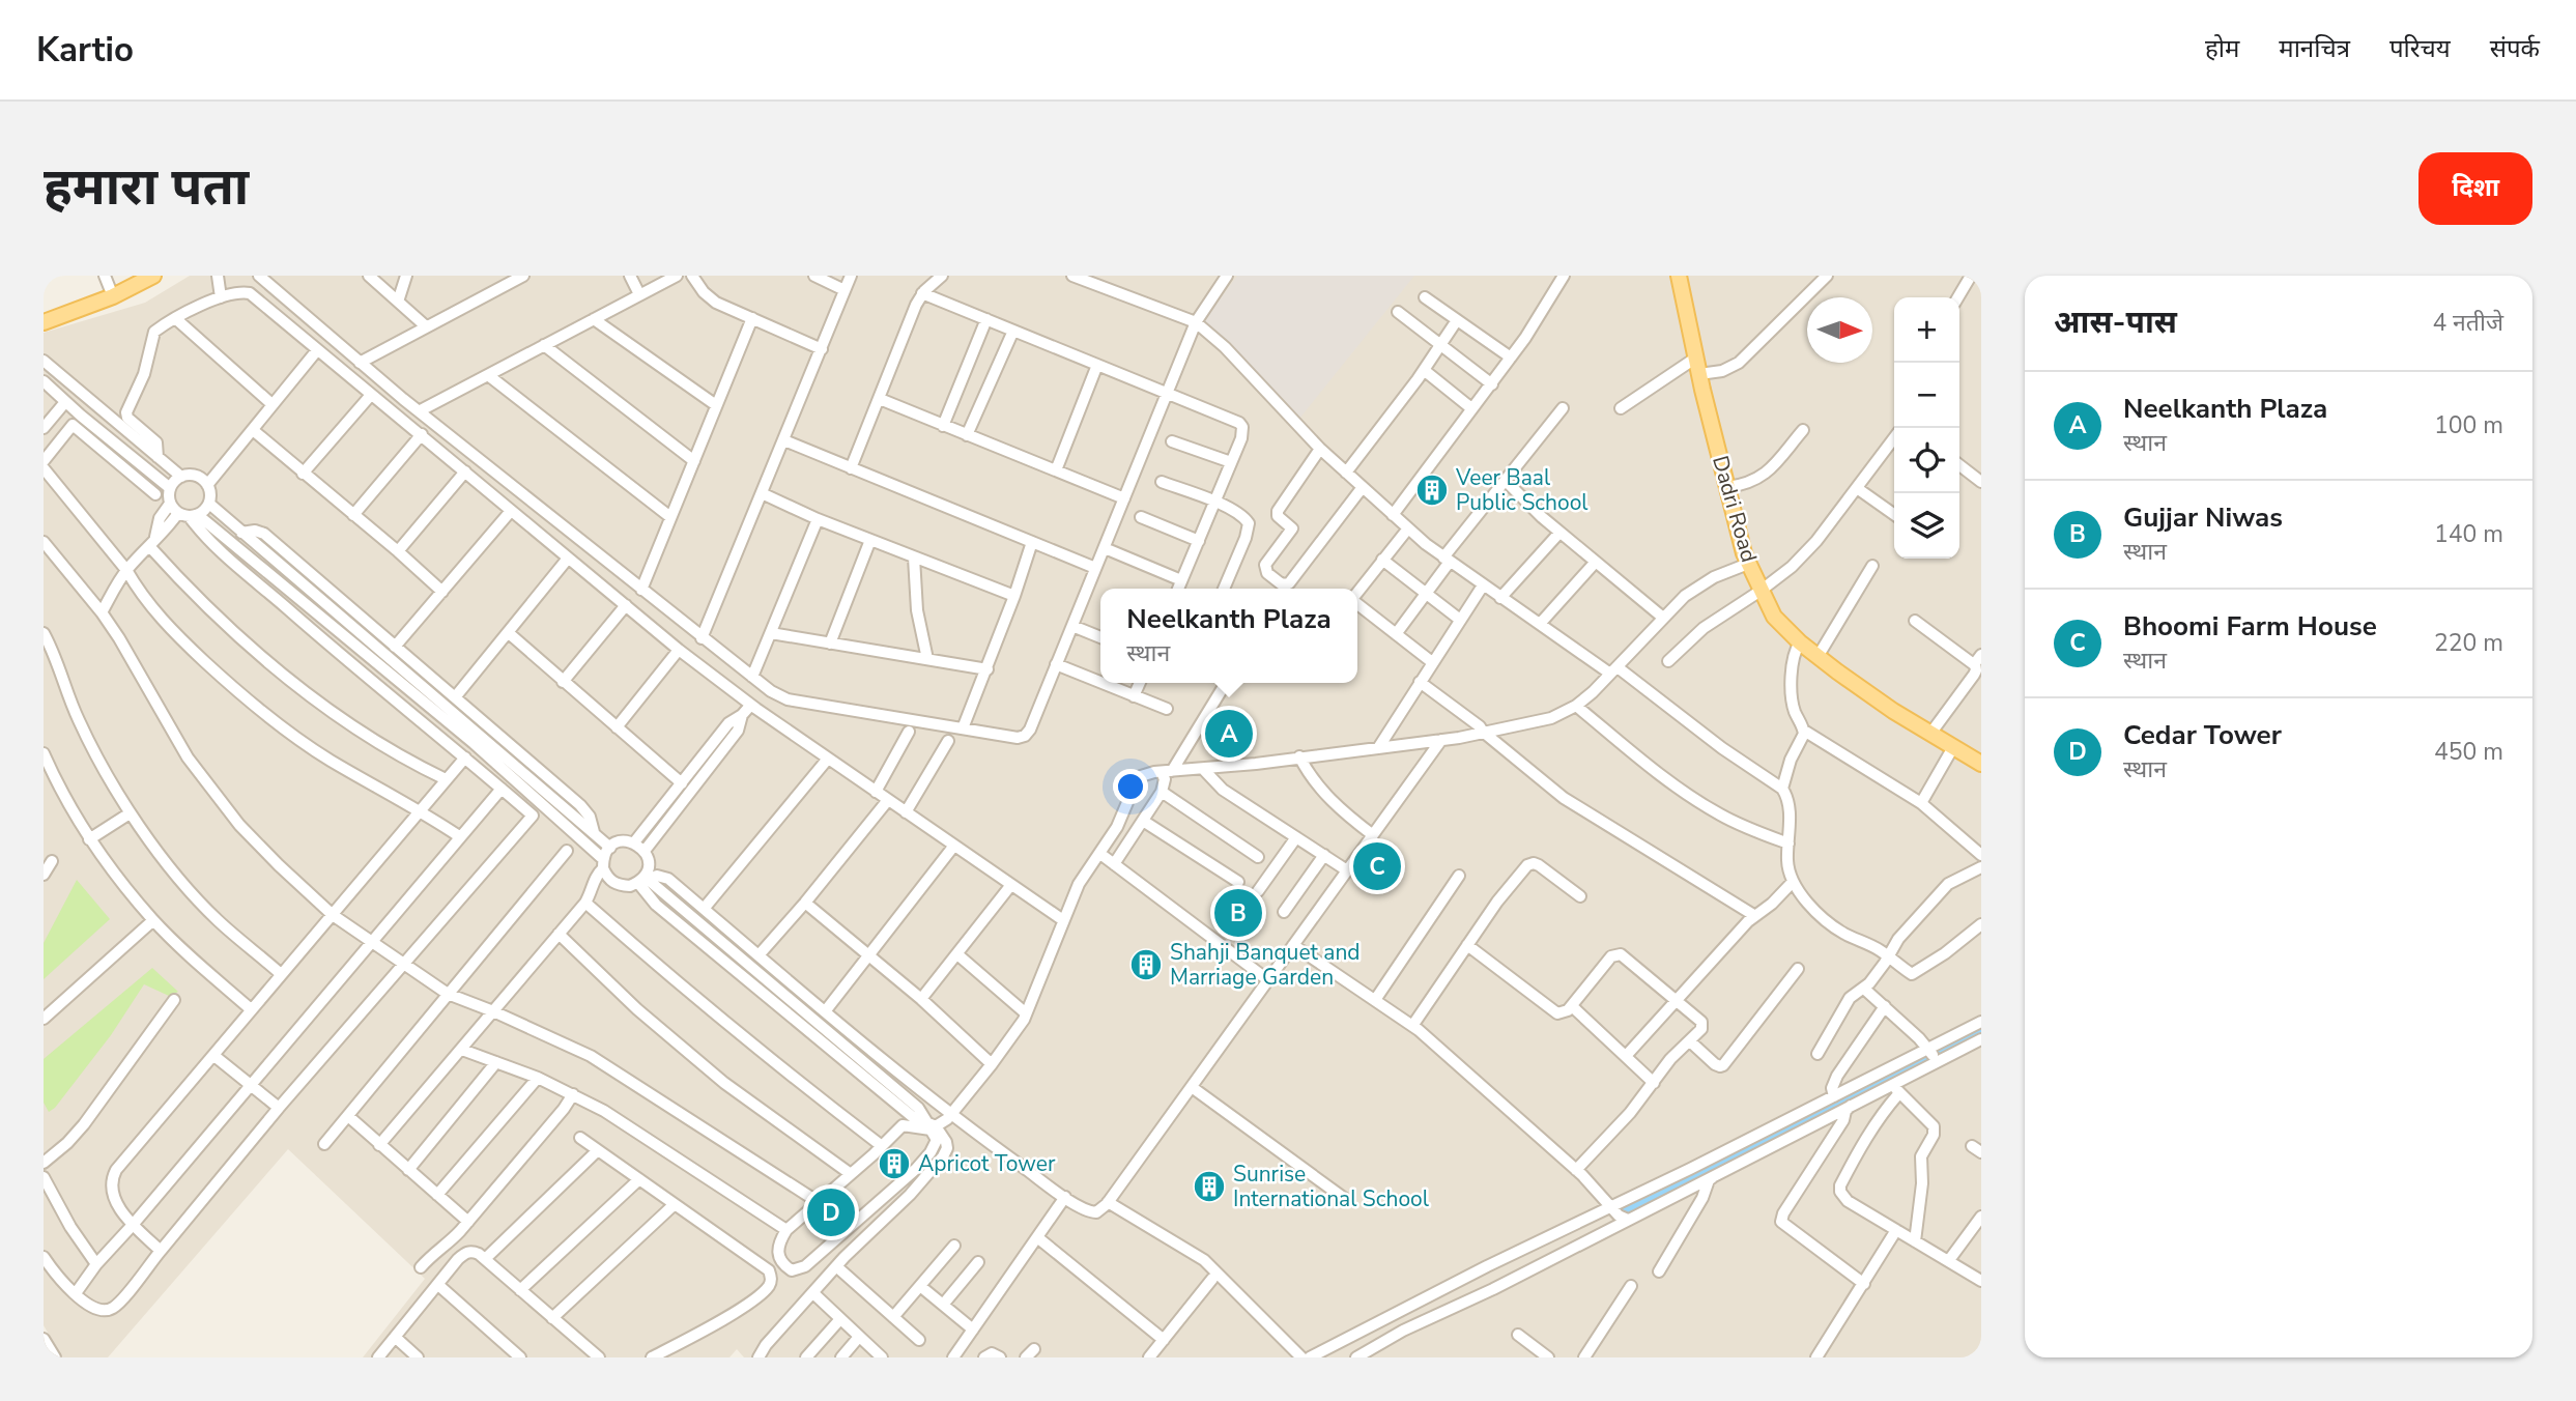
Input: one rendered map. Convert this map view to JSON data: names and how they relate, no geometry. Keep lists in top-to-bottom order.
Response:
{
  "streets": {
    "main road": ["Dadri Road"]
  },
  "places": {
    "building": [
      "Veer Baal Public School",
      "Shahji Banquet and Marriage Garden",
      "Apricot Tower",
      "Sunrise International School"
    ]
  },
  "north": "right",
  "page": {
    "header": "Kartio",
    "nav": [
      "होम",
      "मानचित्र",
      "परिचय",
      "संपर्क"
    ],
    "title": "हमारा पता",
    "buttons": "दिशा",
    "heading": ["आस-पास", "4 नतीजे"],
    "map_buttons": ["+", "−"],
    "list": [
      {
        "mark": "A",
        "name": "Neelkanth Plaza",
        "note": "स्थान",
        "value": "100 m"
      },
      {
        "mark": "B",
        "name": "Gujjar Niwas",
        "note": "स्थान",
        "value": "140 m"
      },
      {
        "mark": "C",
        "name": "Bhoomi Farm House",
        "note": "स्थान",
        "value": "220 m"
      },
      {
        "mark": "D",
        "name": "Cedar Tower",
        "note": "स्थान",
        "value": "450 m"
      }
    ],
    "popup": ["Neelkanth Plaza", "स्थान"],
    "pins": [
      "A",
      "C",
      "B",
      "D"
    ]
  }
}
